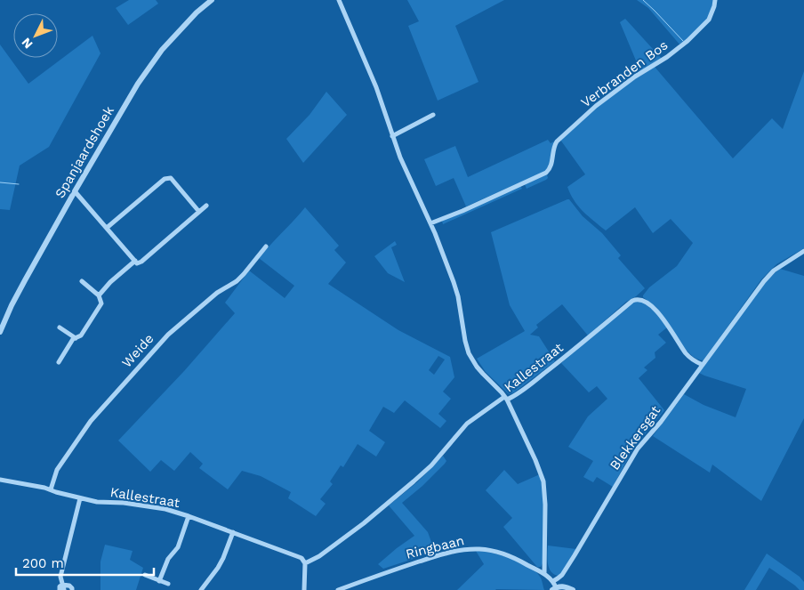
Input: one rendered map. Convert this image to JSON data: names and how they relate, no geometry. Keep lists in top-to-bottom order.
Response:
{
  "streets": {
    "street": [
      "Verbranden Bos",
      "Spanjaardshoek",
      "Weide",
      "Kallestraat",
      "Blekkersgat",
      "Ringbaan"
    ]
  },
  "crossings": [
    ["Weide", "Kallestraat"],
    ["Kallestraat", "Blekkersgat"],
    ["Kallestraat", "Ringbaan"],
    ["Blekkersgat", "Ringbaan"]
  ],
  "scale_bar": "200 m",
  "north": "bottom left"
}
